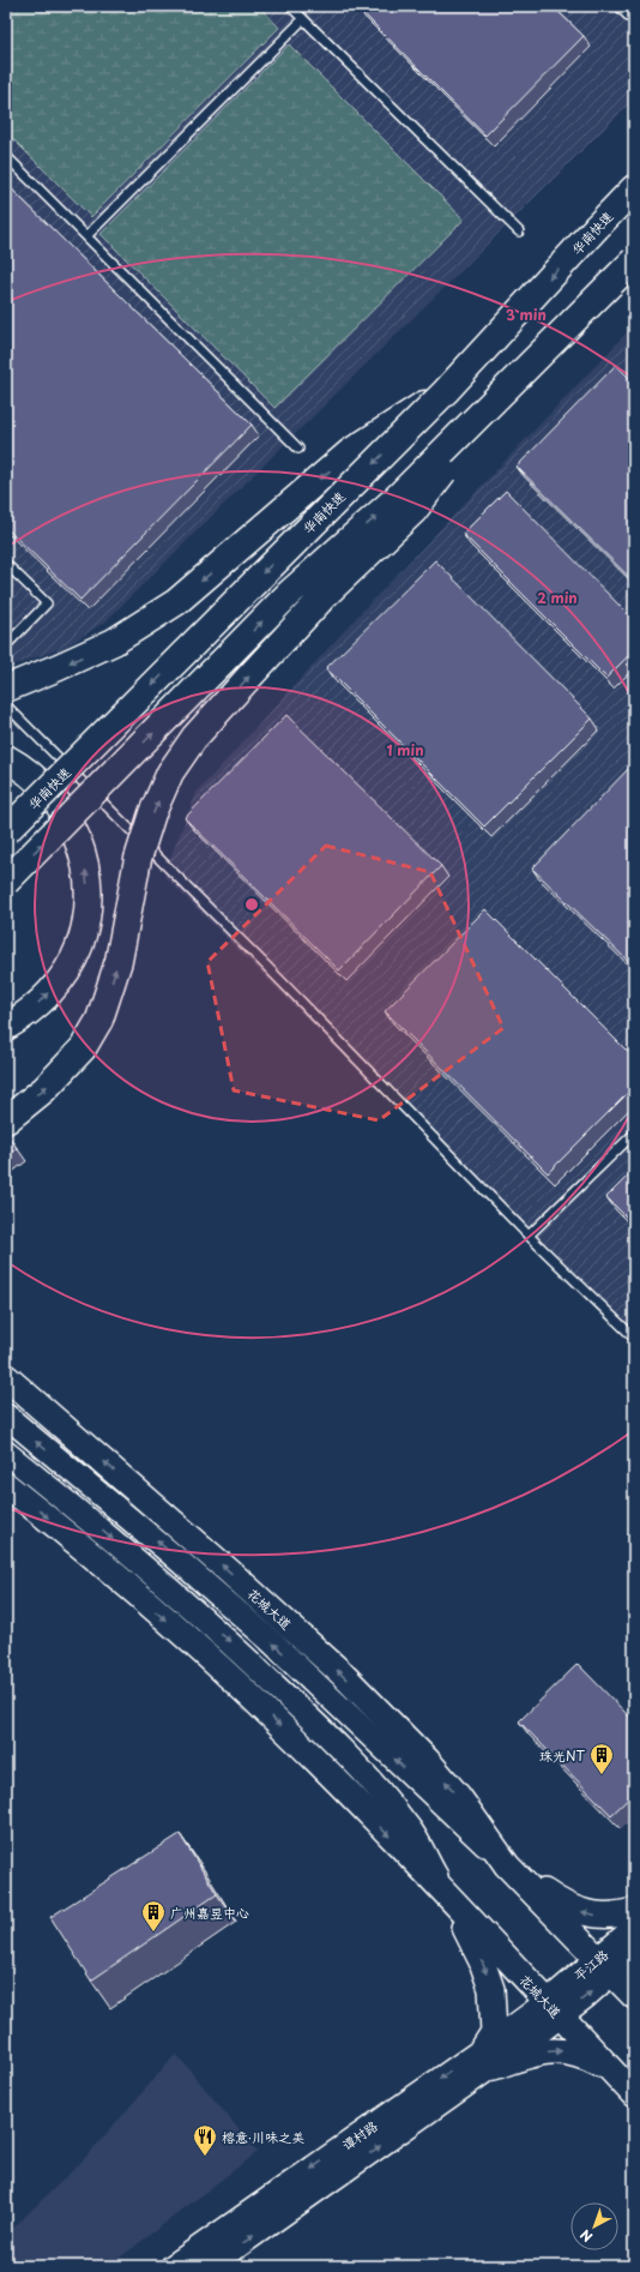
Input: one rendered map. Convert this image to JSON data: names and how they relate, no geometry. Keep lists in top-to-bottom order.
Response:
{
  "streets": {
    "highway": ["华南快速"],
    "main road": ["花城大道"],
    "street": ["平江路", "谭村路"]
  },
  "crossings": [
    ["花城大道", "平江路"],
    ["花城大道", "谭村路"],
    ["平江路", "谭村路"]
  ],
  "places": {
    "building": ["珠光NT", "广州嘉昱中心"],
    "restaurant": ["榕意·川味之美"]
  },
  "north": "bottom left",
  "rings": ["3 min", "2 min", "1 min"]
}
